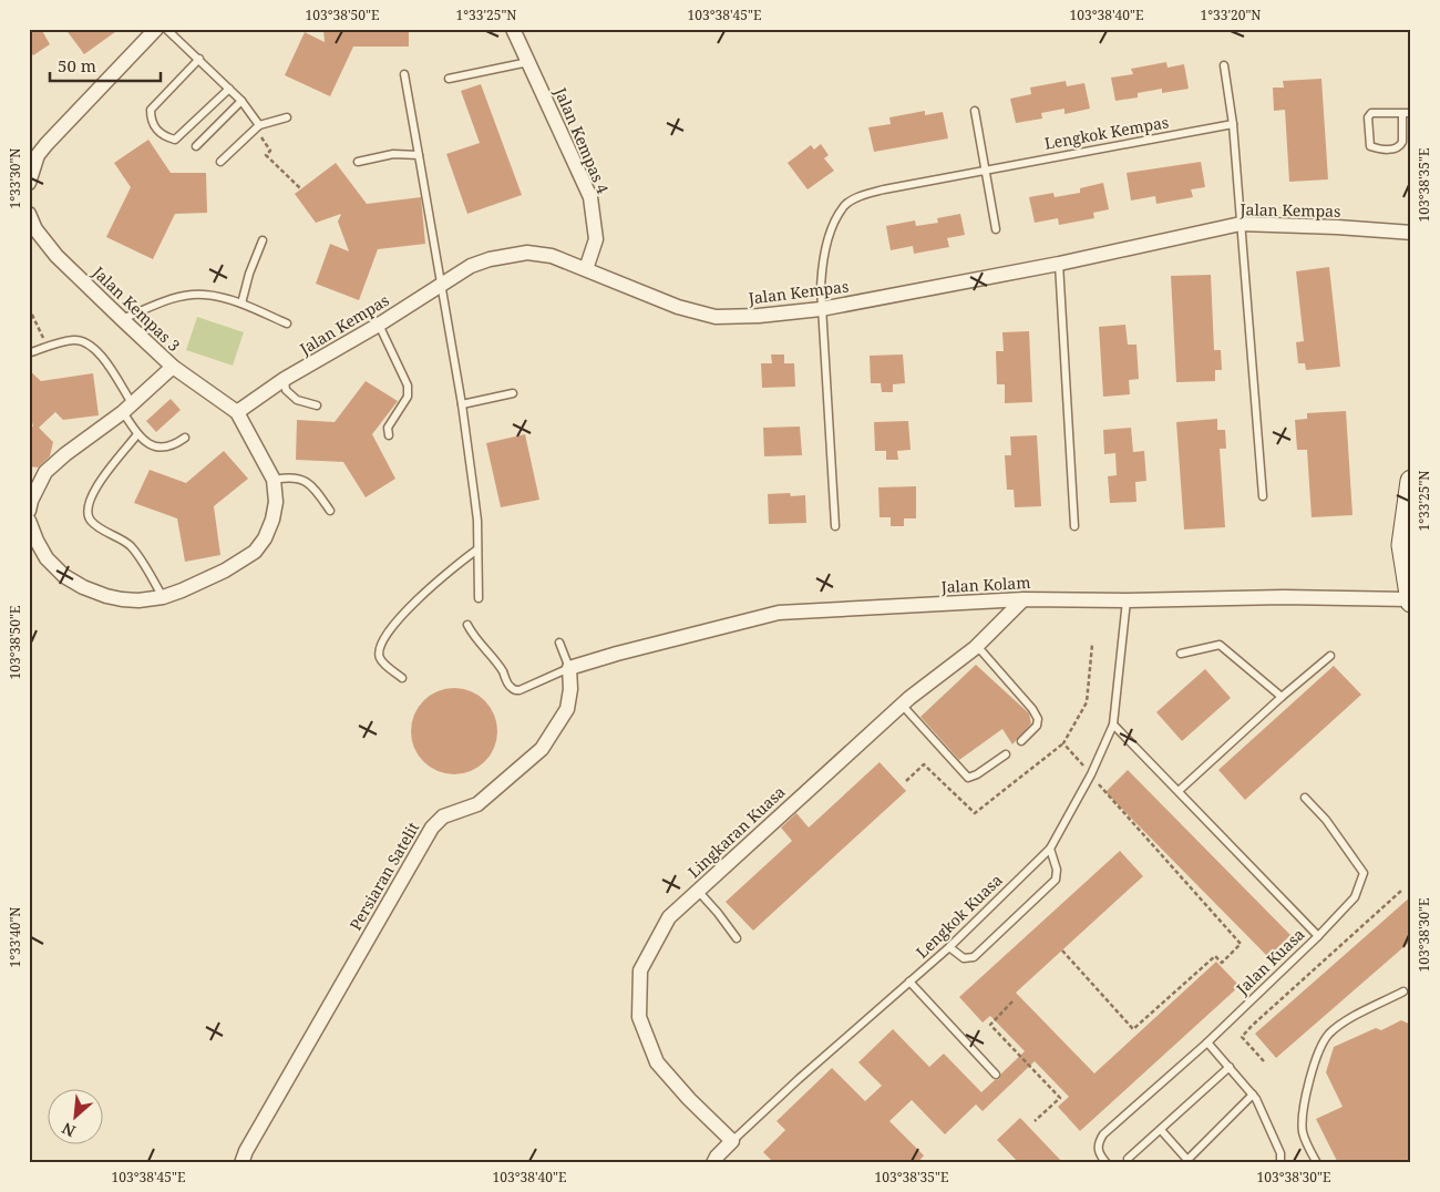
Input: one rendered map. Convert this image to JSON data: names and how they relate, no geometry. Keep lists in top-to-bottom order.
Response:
{
  "streets": {
    "street": [
      "Jalan Kempas 4",
      "Jalan Kempas",
      "Jalan Kempas 3",
      "Jalan Kolam",
      "Lingkaran Kuasa",
      "Persiaran Satelit"
    ],
    "lane": ["Lengkok Kempas", "Lengkok Kuasa", "Jalan Kuasa"]
  },
  "crossings": [
    ["Lengkok Kempas", "Jalan Kempas"],
    ["Jalan Kempas 4", "Jalan Kempas"],
    ["Jalan Kempas", "Jalan Kempas 3"],
    ["Jalan Kolam", "Lingkaran Kuasa"],
    ["Jalan Kolam", "Persiaran Satelit"],
    ["Jalan Kolam", "Lengkok Kuasa"],
    ["Lingkaran Kuasa", "Lengkok Kuasa"],
    ["Lengkok Kuasa", "Jalan Kuasa"]
  ],
  "scale_bar": "50 m",
  "north": "bottom left",
  "coordinates": [
    "103°38'50\"E",
    "1°33'25\"N",
    "103°38'45\"E",
    "103°38'40\"E",
    "1°33'20\"N",
    "1°33'30\"N",
    "103°38'35\"E",
    "103°38'30\"E",
    "1°33'40\"N"
  ]
}
